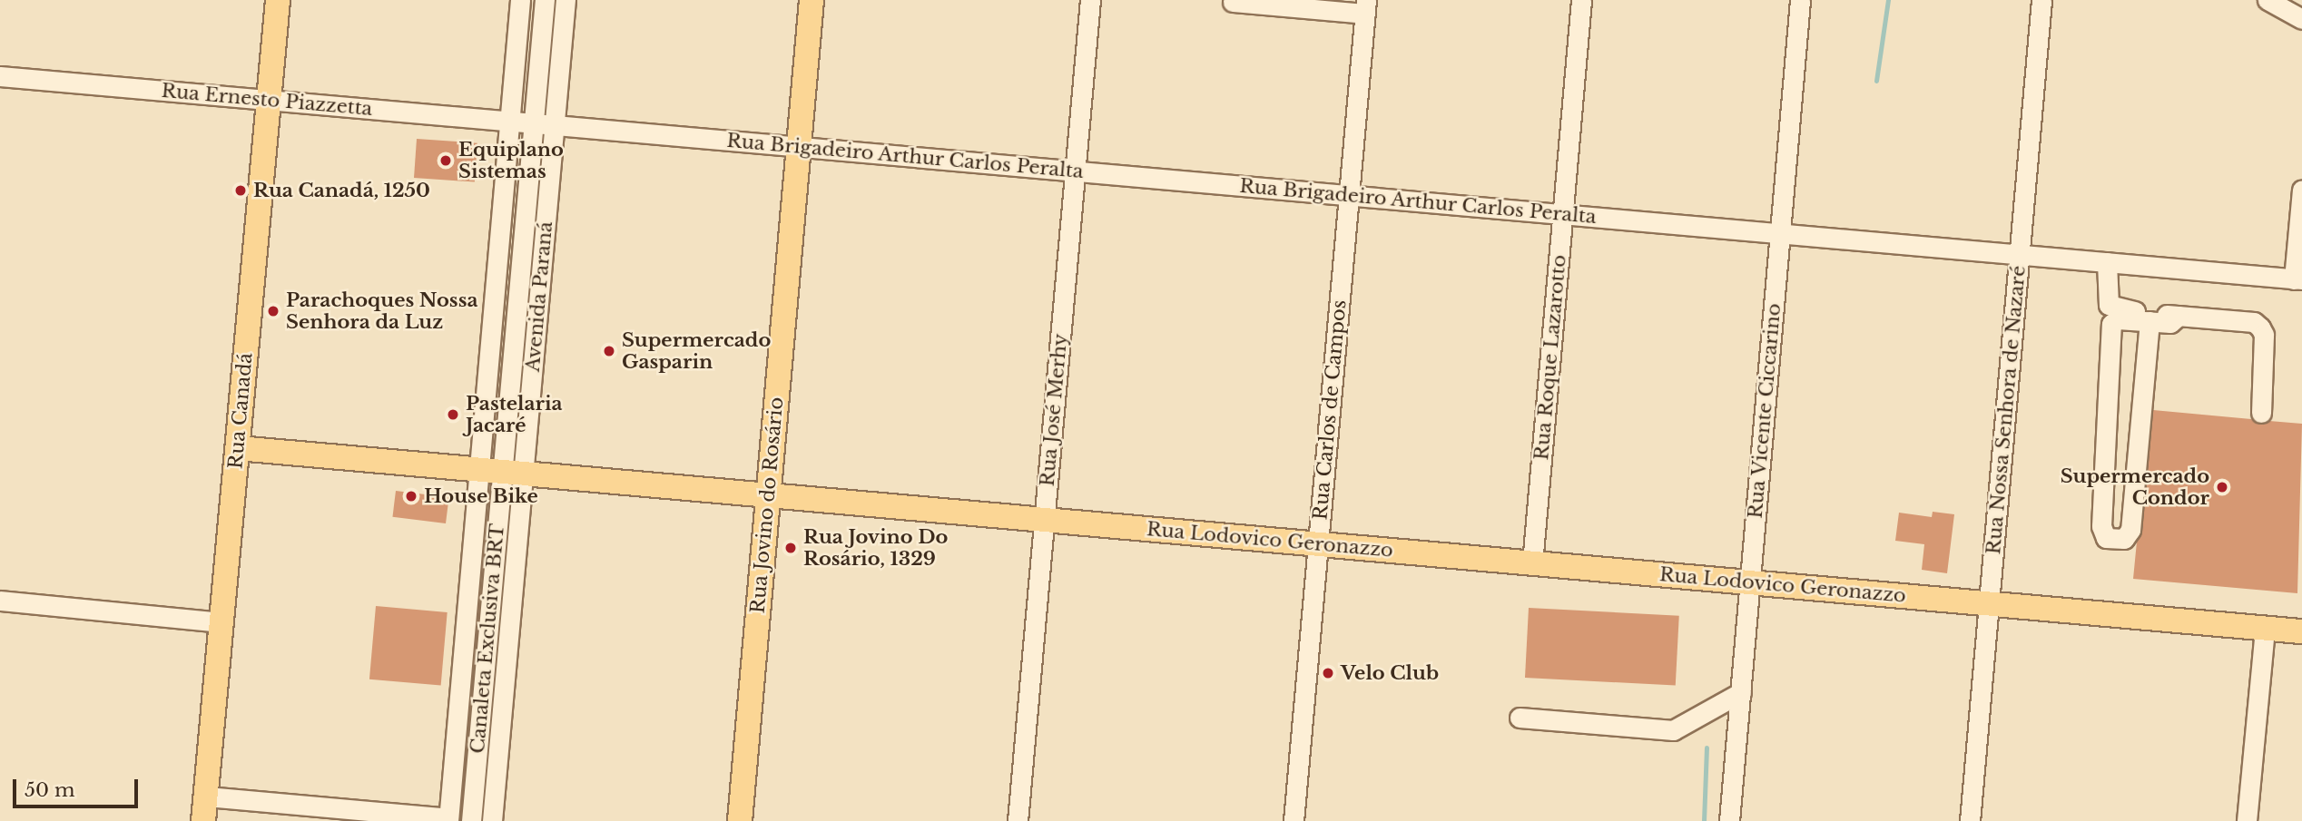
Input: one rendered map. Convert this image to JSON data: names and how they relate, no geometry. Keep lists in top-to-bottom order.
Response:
{
  "streets": {
    "main road": ["Rua Canadá", "Rua Jovino do Rosário", "Rua Lodovico Geronazzo"],
    "street": [
      "Rua Ernesto Piazzetta",
      "Rua Brigadeiro Arthur Carlos Peralta",
      "Avenida Paraná",
      "Rua Roque Lazarotto",
      "Rua José Merhy",
      "Rua Carlos de Campos",
      "Rua Nossa Senhora de Nazaré",
      "Rua Vicente Ciccarino",
      "Canaleta Exclusiva BRT"
    ]
  },
  "crossings": [
    ["Rua Ernesto Piazzetta", "Rua Brigadeiro Arthur Carlos Peralta"],
    ["Rua Ernesto Piazzetta", "Avenida Paraná"],
    ["Rua Ernesto Piazzetta", "Rua Canadá"],
    ["Rua Ernesto Piazzetta", "Canaleta Exclusiva BRT"],
    ["Rua Brigadeiro Arthur Carlos Peralta", "Avenida Paraná"],
    ["Rua Brigadeiro Arthur Carlos Peralta", "Rua Roque Lazarotto"],
    ["Rua Brigadeiro Arthur Carlos Peralta", "Rua José Merhy"],
    ["Rua Brigadeiro Arthur Carlos Peralta", "Rua Carlos de Campos"],
    ["Rua Brigadeiro Arthur Carlos Peralta", "Rua Nossa Senhora de Nazaré"],
    ["Rua Brigadeiro Arthur Carlos Peralta", "Rua Vicente Ciccarino"],
    ["Rua Brigadeiro Arthur Carlos Peralta", "Rua Jovino do Rosário"],
    ["Rua Brigadeiro Arthur Carlos Peralta", "Canaleta Exclusiva BRT"],
    ["Avenida Paraná", "Rua Lodovico Geronazzo"],
    ["Avenida Paraná", "Canaleta Exclusiva BRT"],
    ["Rua Roque Lazarotto", "Rua Lodovico Geronazzo"],
    ["Rua José Merhy", "Rua Lodovico Geronazzo"],
    ["Rua Carlos de Campos", "Rua Lodovico Geronazzo"],
    ["Rua Nossa Senhora de Nazaré", "Rua Lodovico Geronazzo"],
    ["Rua Canadá", "Rua Lodovico Geronazzo"],
    ["Rua Vicente Ciccarino", "Rua Lodovico Geronazzo"],
    ["Rua Jovino do Rosário", "Rua Lodovico Geronazzo"],
    ["Rua Lodovico Geronazzo", "Canaleta Exclusiva BRT"]
  ],
  "places": [
    "Equiplano Sistemas",
    "Rua Canadá, 1250",
    "Parachoques Nossa Senhora da Luz",
    "Supermercado Gasparin",
    "Pastelaria Jacaré",
    "Supermercado Condor",
    "House Bike",
    "Rua Jovino Do Rosário, 1329",
    "Velo Club"
  ],
  "scale_bar": "50 m"
}
